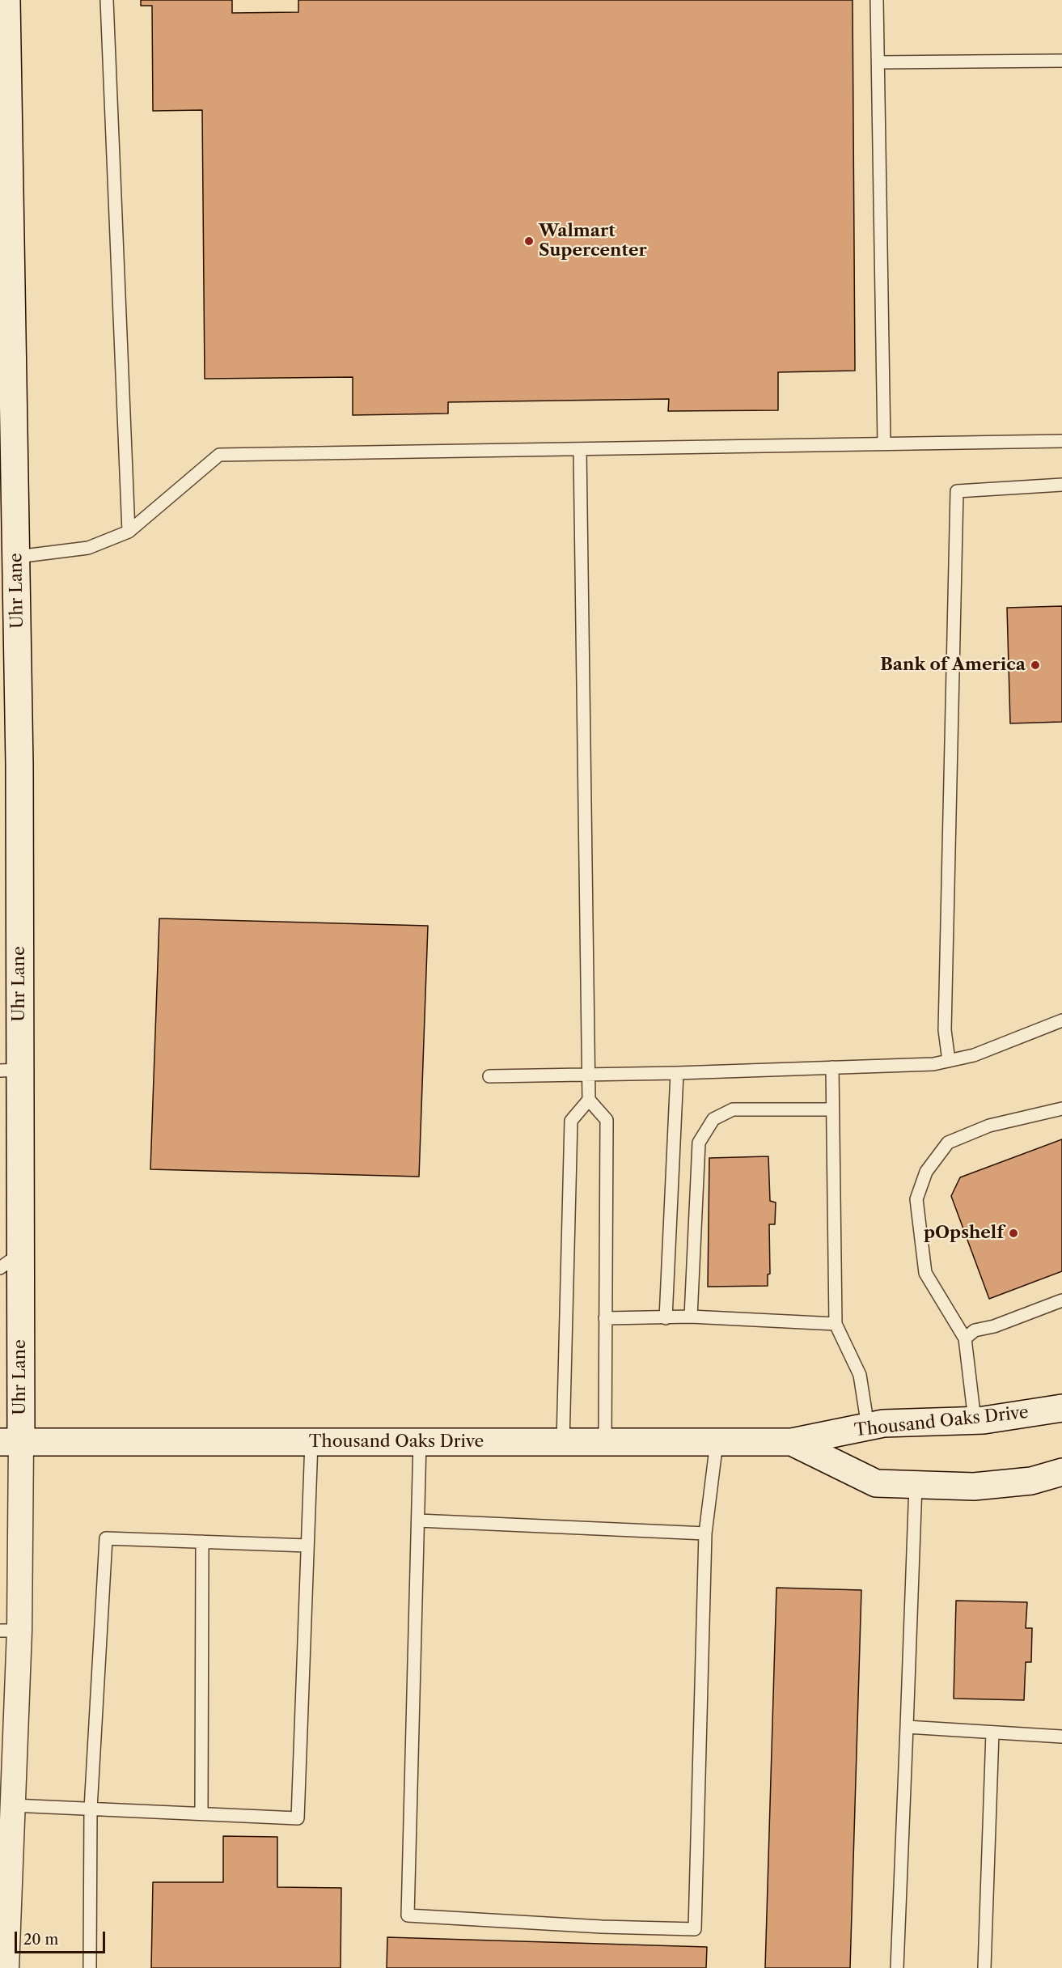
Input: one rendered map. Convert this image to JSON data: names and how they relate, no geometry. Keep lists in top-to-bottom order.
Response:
{
  "streets": {
    "street": ["Uhr Lane", "Thousand Oaks Drive"]
  },
  "crossings": [
    ["Uhr Lane", "Thousand Oaks Drive"]
  ],
  "places": ["Walmart Supercenter", "Bank of America", "pOpshelf"],
  "scale_bar": "20 m"
}
